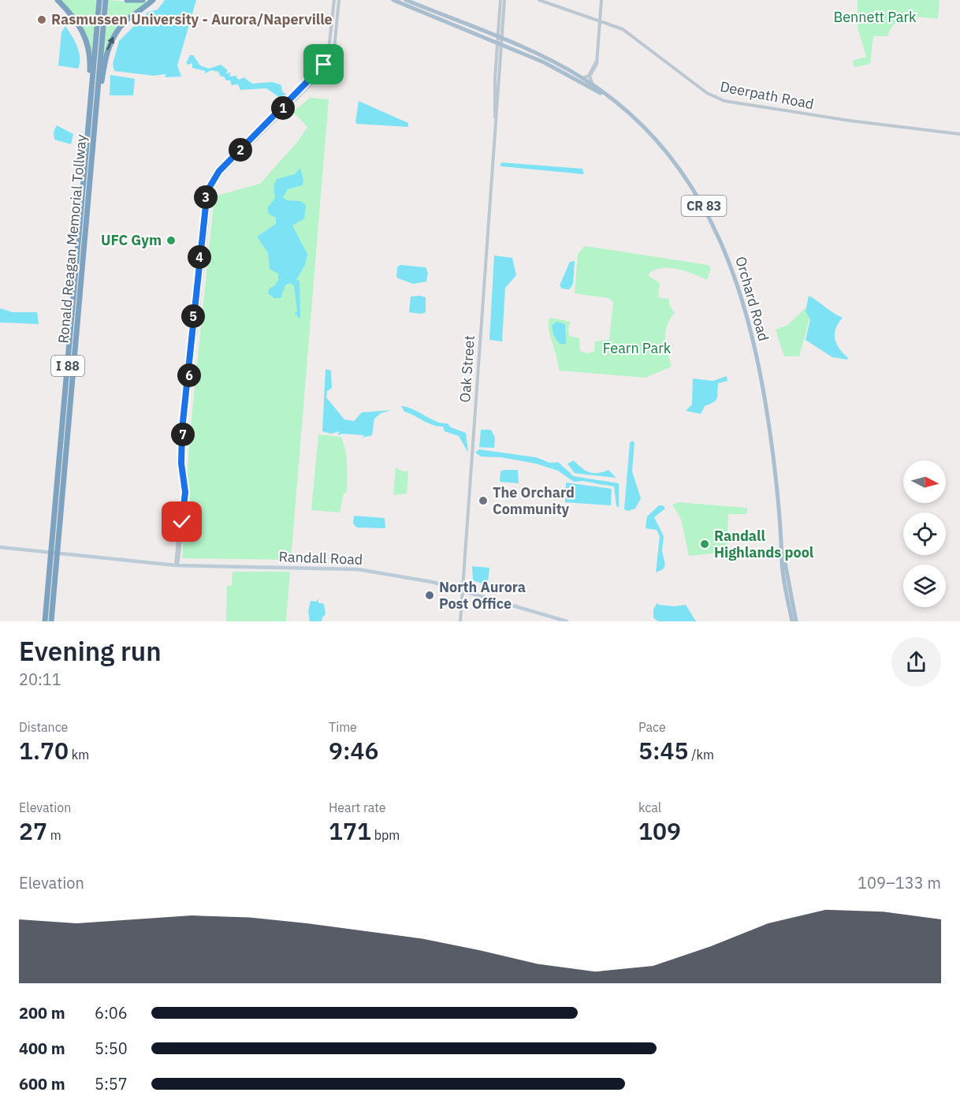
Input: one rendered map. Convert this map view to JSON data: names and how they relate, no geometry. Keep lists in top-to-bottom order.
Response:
{
  "streets": {
    "highway": ["Ronald Reagan Memorial Tollway", "I 88"],
    "main road": ["CR 83", "Orchard Road", "Randall Road"],
    "street": ["Deerpath Road", "Oak Street"]
  },
  "crossings": [
    ["Orchard Road", "Oak Street"],
    ["Oak Street", "Randall Road"]
  ],
  "parks": ["Bennett Park", "Fearn Park"],
  "places": [
    "Rasmussen University - Aurora/Naperville",
    "UFC Gym",
    "The Orchard Community",
    "Randall Highlands pool",
    "North Aurora Post Office"
  ],
  "north": "right",
  "page": {
    "pins": [
      "1",
      "2",
      "3",
      "4",
      "5",
      "6",
      "7"
    ],
    "heading": ["Evening run", "20:11"],
    "stats": [
      ["Distance", "1.70 km"],
      ["Time", "9:46"],
      ["Pace", "5:45 /km"],
      ["Elevation", "27 m"],
      ["Heart rate", "171 bpm"],
      ["kcal", "109"]
    ],
    "chart": ["Elevation", "109–133 m"],
    "list": [
      {
        "name": "200 m",
        "note": "6:06"
      },
      {
        "name": "400 m",
        "note": "5:50"
      },
      {
        "name": "600 m",
        "note": "5:57"
      }
    ]
  }
}
